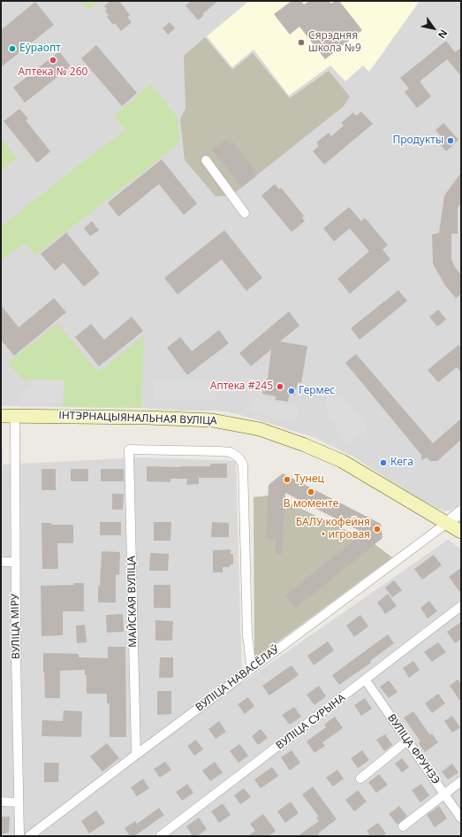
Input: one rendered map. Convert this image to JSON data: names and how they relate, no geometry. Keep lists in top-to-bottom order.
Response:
{
  "streets": {
    "main road": ["ІНТЭРНАЦЫЯНАЛЬНАЯ ВУЛІЦА"],
    "street": [
      "МАЙСКАЯ ВУЛІЦА",
      "ВУЛІЦА МІРУ",
      "ВУЛІЦА НАВАСЁЛАЎ",
      "ВУЛІЦА СУРЫНА",
      "ВУЛІЦА ФРУНЗЭ"
    ]
  },
  "crossings": [
    ["ІНТЭРНАЦЫЯНАЛЬНАЯ ВУЛІЦА", "ВУЛІЦА МІРУ"],
    ["ІНТЭРНАЦЫЯНАЛЬНАЯ ВУЛІЦА", "ВУЛІЦА НАВАСЁЛАЎ"],
    ["МАЙСКАЯ ВУЛІЦА", "ВУЛІЦА НАВАСЁЛАЎ"],
    ["ВУЛІЦА СУРЫНА", "ВУЛІЦА ФРУНЗЭ"]
  ],
  "places": [
    "Сярэдняя школа №9",
    "Еўраопт",
    "Аптека № 260",
    "Продукты",
    "Аптека #245",
    "Гермес",
    "Кега",
    "Тунец",
    "В моменте",
    "БАЛУ кофейня • игровая"
  ],
  "north": "bottom right"
}
